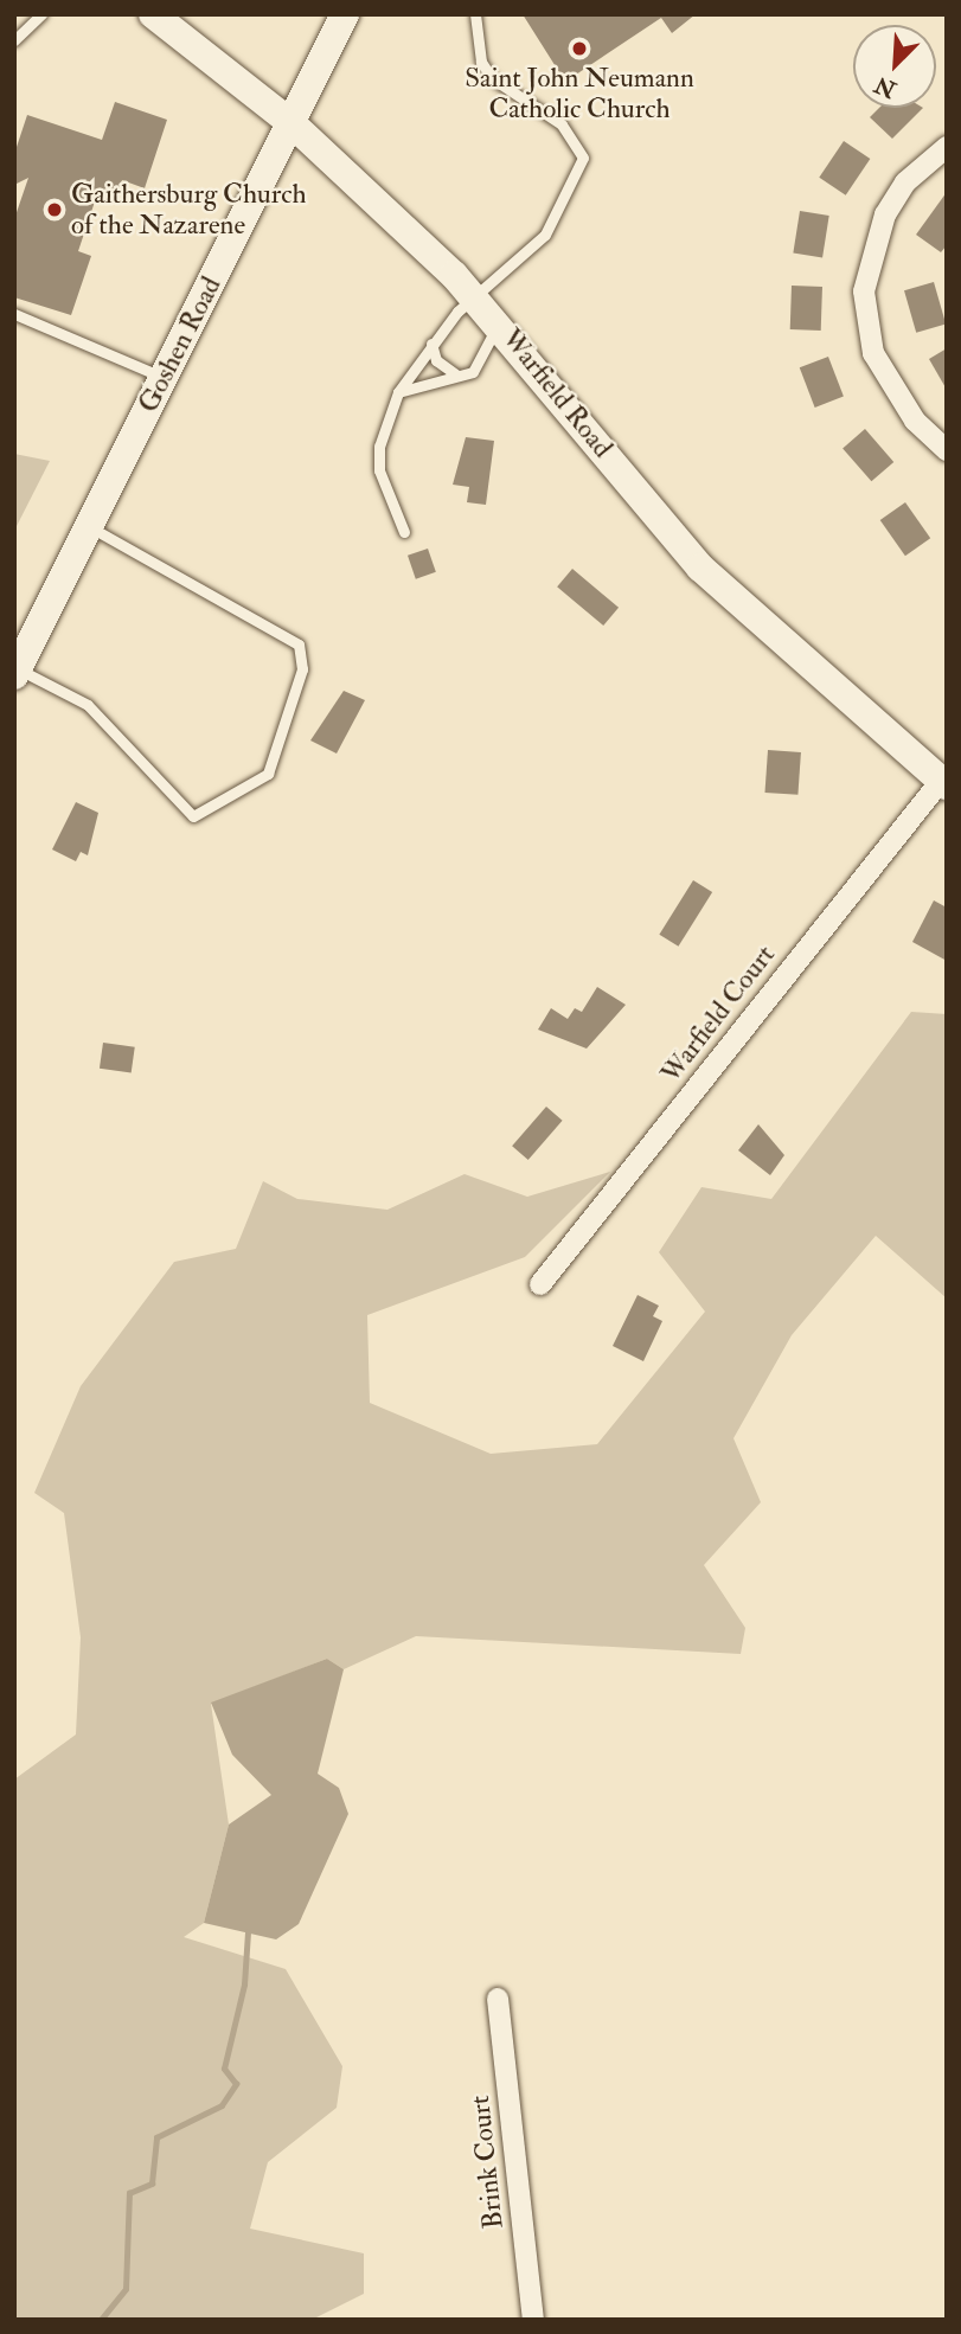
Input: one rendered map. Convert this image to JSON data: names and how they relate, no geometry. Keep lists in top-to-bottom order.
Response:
{
  "streets": {
    "street": [
      "Goshen Road",
      "Warfield Road",
      "Warfield Court",
      "Brink Court"
    ]
  },
  "crossings": [
    ["Goshen Road", "Warfield Road"],
    ["Warfield Road", "Warfield Court"]
  ],
  "places": ["Saint John Neumann Catholic Church", "Gaithersburg Church of the Nazarene"],
  "north": "bottom left"
}
